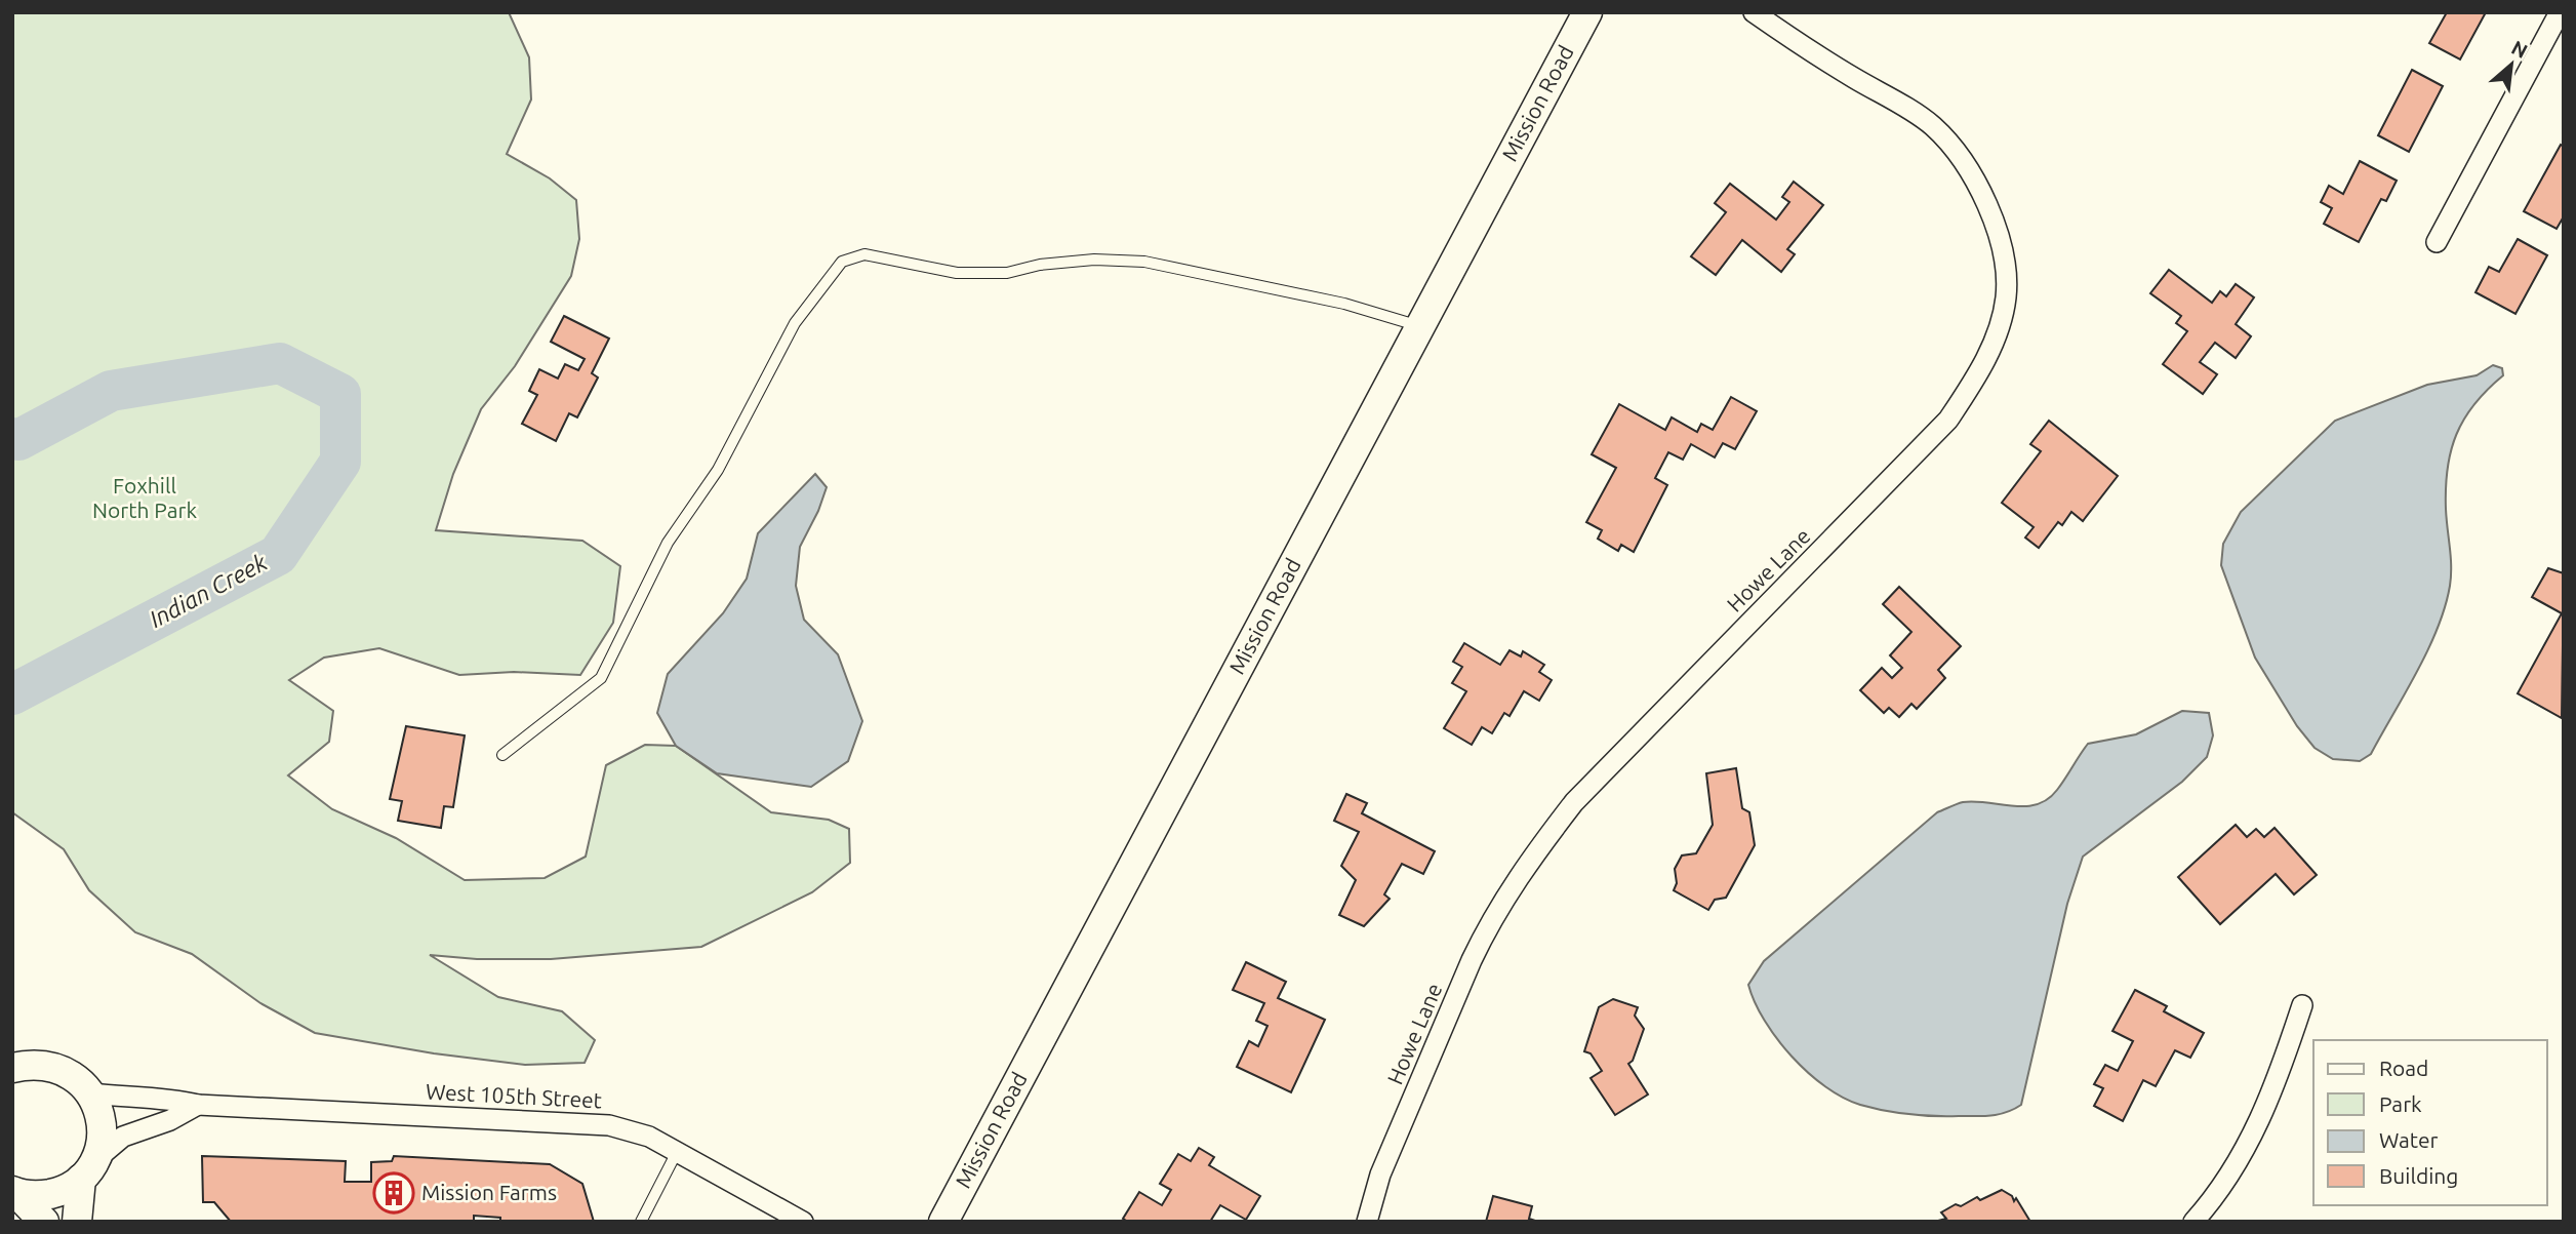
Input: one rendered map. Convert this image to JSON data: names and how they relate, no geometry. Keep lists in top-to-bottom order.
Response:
{
  "streets": {
    "main road": ["Mission Road"],
    "street": ["Howe Lane", "West 105th Street"]
  },
  "water": ["Indian Creek"],
  "parks": ["Foxhill North Park"],
  "places": {
    "building": ["Mission Farms"]
  },
  "legend": [
    "Road",
    "Park",
    "Water",
    "Building"
  ],
  "north": "top right"
}
